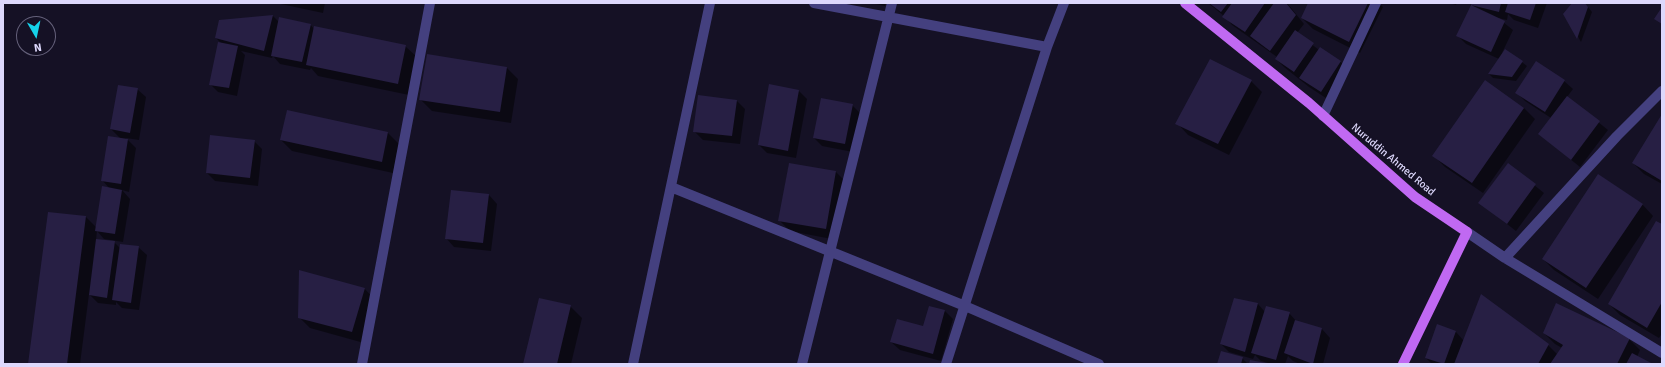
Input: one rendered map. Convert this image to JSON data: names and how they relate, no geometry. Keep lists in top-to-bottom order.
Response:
{
  "streets": {
    "main road": ["Nuruddin Ahmed Road"]
  },
  "north": "bottom"
}
